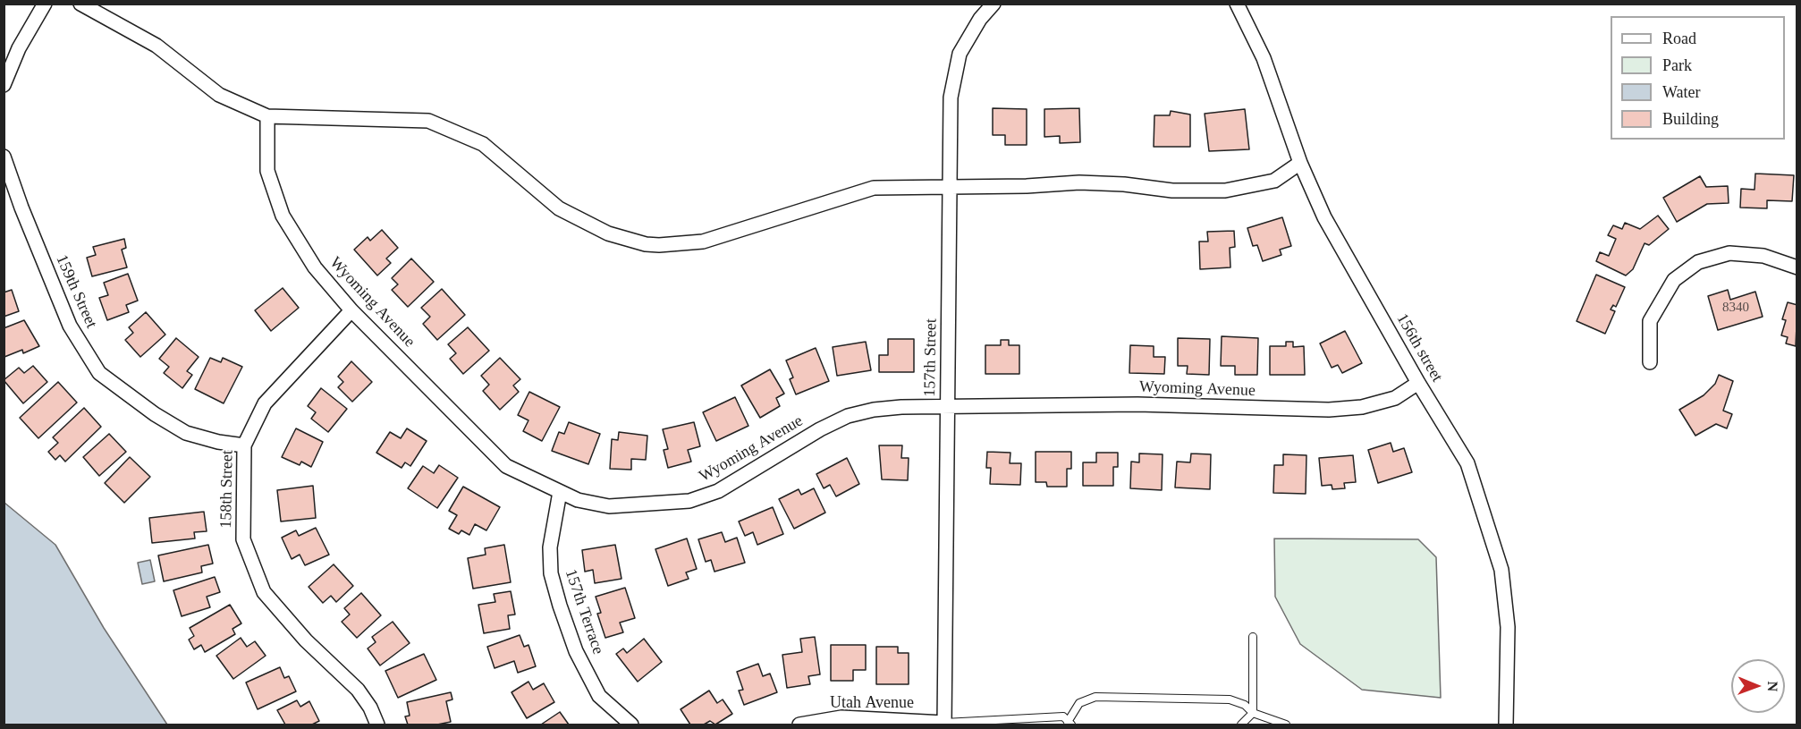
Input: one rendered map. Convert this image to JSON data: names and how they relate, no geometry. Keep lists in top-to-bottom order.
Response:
{
  "streets": {
    "street": [
      "159th Street",
      "Wyoming Avenue",
      "156th street",
      "157th Street",
      "158th Street",
      "157th Terrace",
      "Utah Avenue"
    ]
  },
  "crossings": [
    ["159th Street", "158th Street"],
    ["Wyoming Avenue", "156th street"],
    ["Wyoming Avenue", "157th Street"],
    ["Wyoming Avenue", "158th Street"],
    ["Wyoming Avenue", "157th Terrace"],
    ["157th Street", "Utah Avenue"]
  ],
  "house_numbers": ["8340"],
  "legend": [
    "Road",
    "Park",
    "Water",
    "Building"
  ],
  "north": "right"
}
